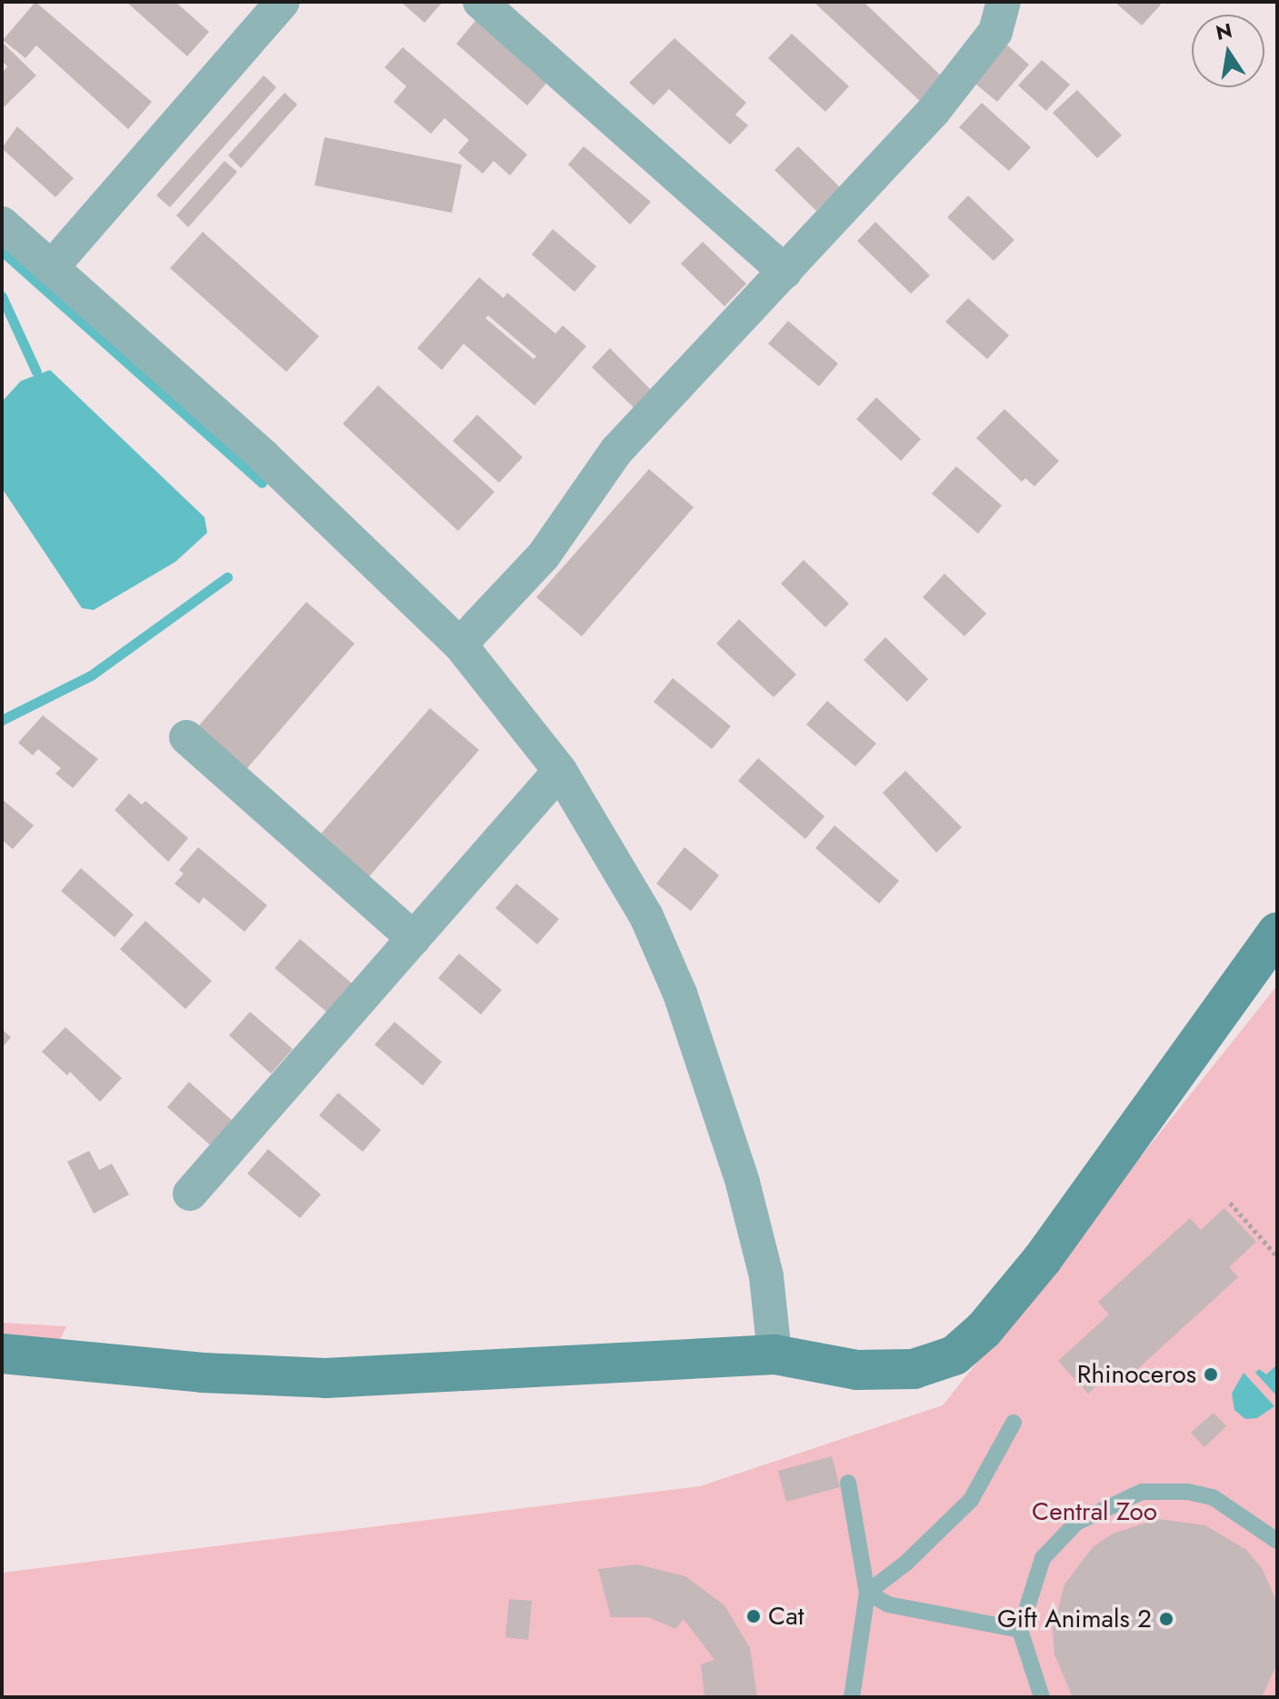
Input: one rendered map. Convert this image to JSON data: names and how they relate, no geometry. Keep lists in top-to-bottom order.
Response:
{
  "parks": ["Central Zoo"],
  "places": ["Rhinoceros", "Cat", "Gift Animals 2"],
  "north": "top"
}
